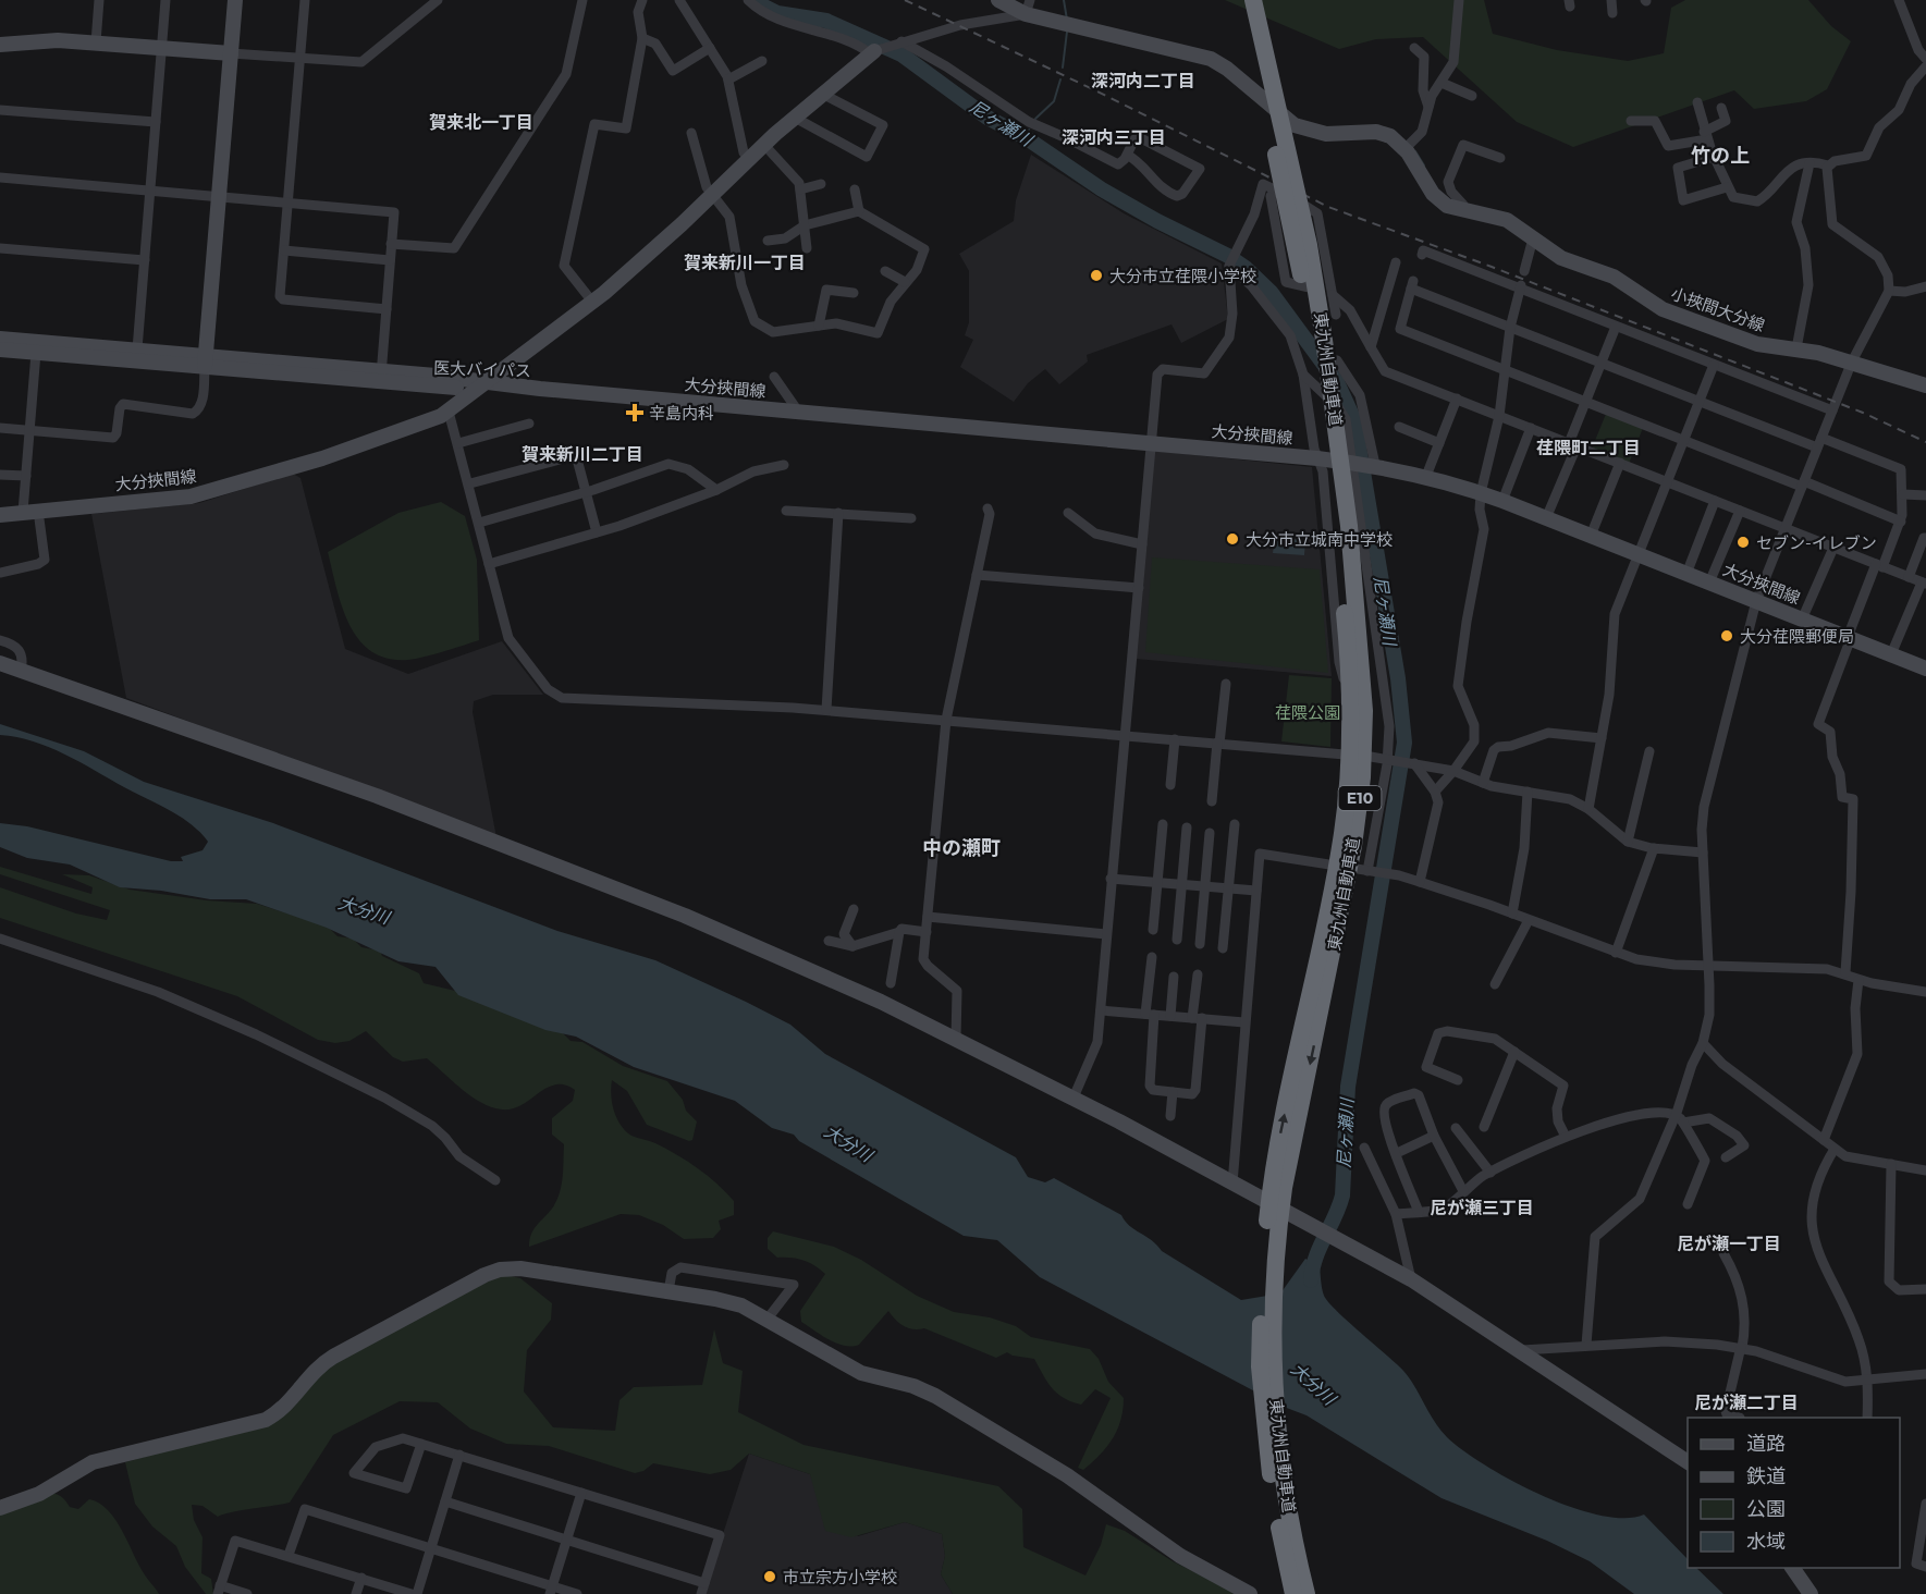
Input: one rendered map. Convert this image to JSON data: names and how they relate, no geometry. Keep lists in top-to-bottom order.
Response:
{
  "streets": {
    "highway": ["東九州自動車道", "E10"],
    "street": ["小挾間大分線", "医大バイパス", "大分挾間線"]
  },
  "crossings": [
    ["医大バイパス", "大分挾間線"]
  ],
  "districts": [
    "深河内二丁目",
    "賀来北一丁目",
    "深河内三丁目",
    "竹の上",
    "賀来新川一丁目",
    "荏隈町二丁目",
    "賀来新川二丁目",
    "中の瀬町",
    "尼が瀬三丁目",
    "尼が瀬一丁目",
    "尼が瀬二丁目"
  ],
  "water": ["尼ヶ瀬川", "大分川"],
  "parks": ["荏隈公園"],
  "places": {
    "other": [
      "大分市立荏隈小学校",
      "大分市立城南中学校",
      "セブン-イレブン",
      "大分荏隈郵便局",
      "市立宗方小学校"
    ],
    "health": ["辛島内科"]
  },
  "legend": [
    "道路",
    "鉄道",
    "公園",
    "水域"
  ]
}
